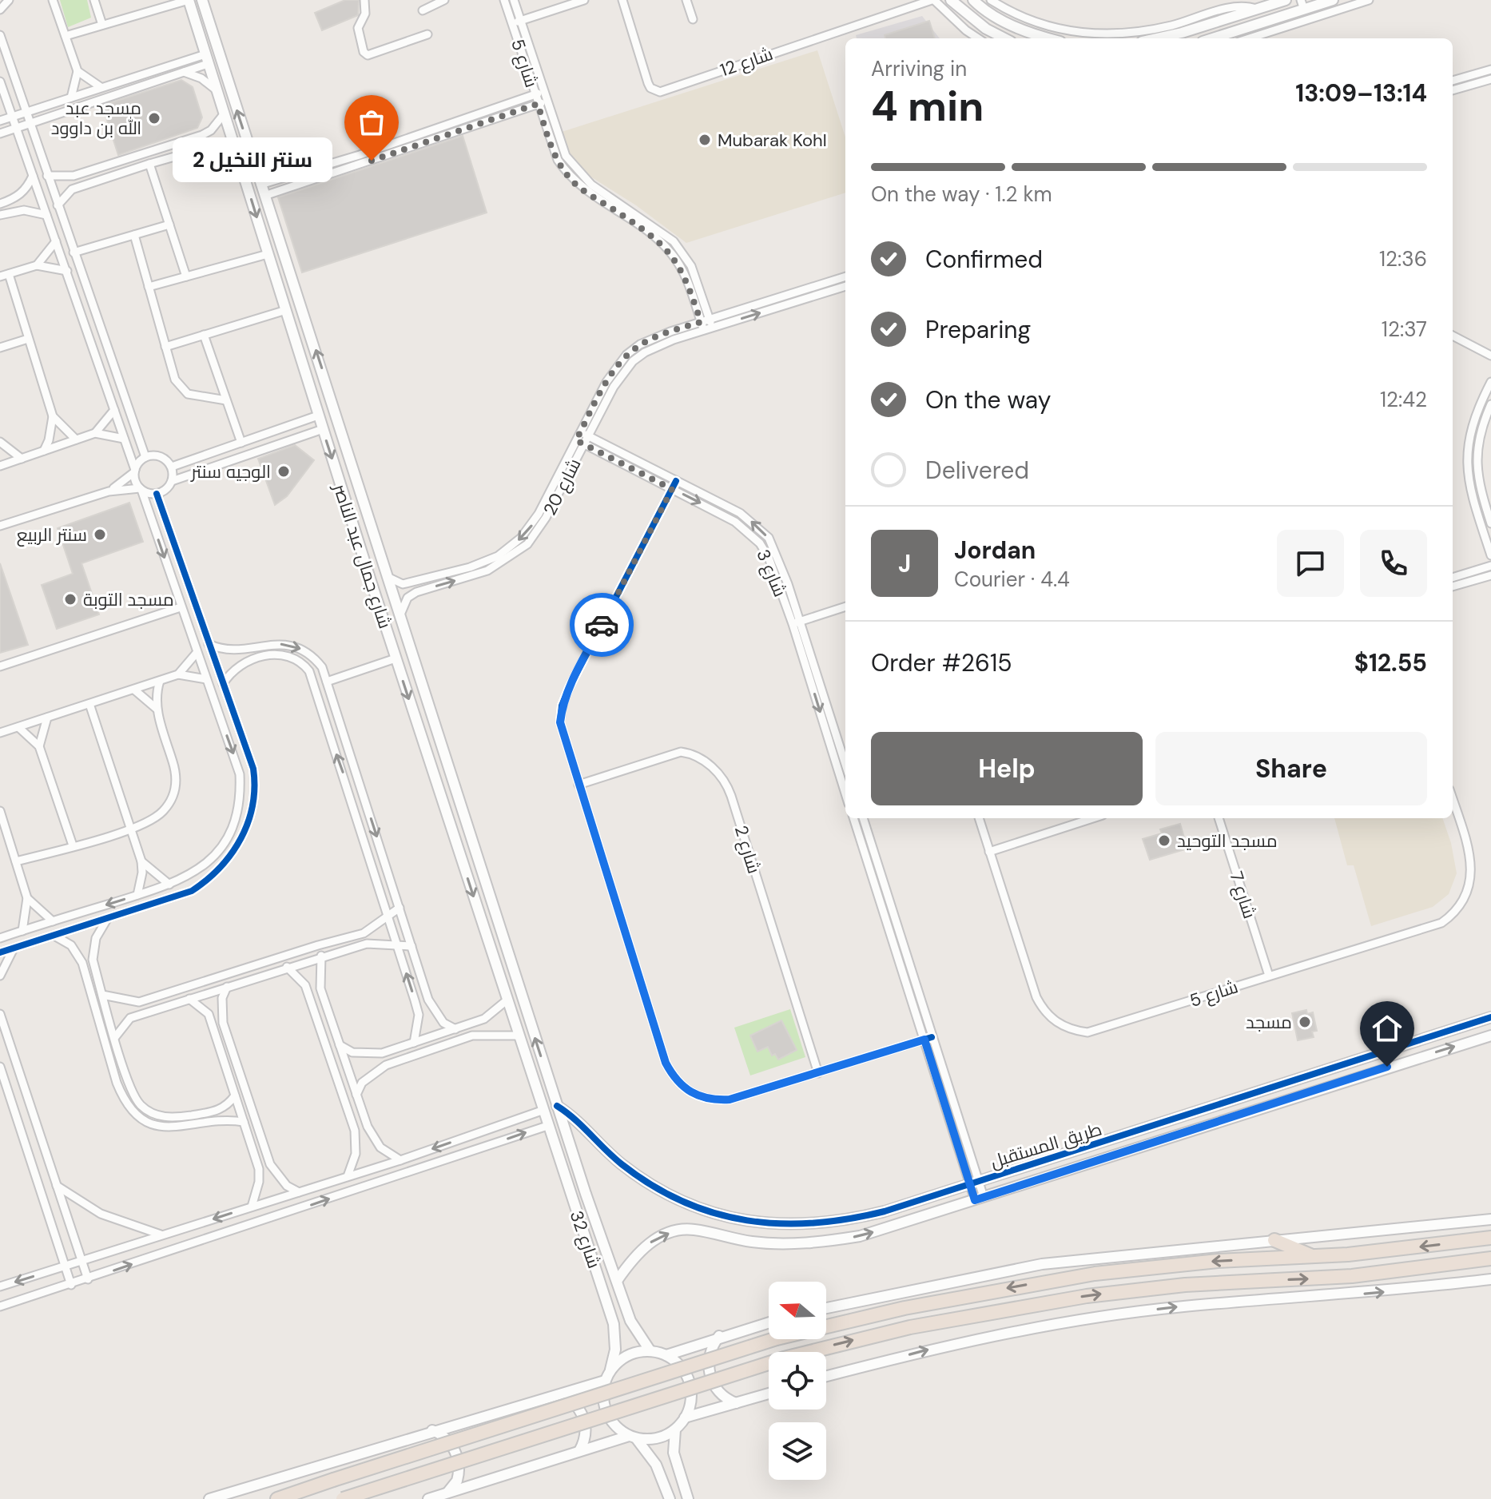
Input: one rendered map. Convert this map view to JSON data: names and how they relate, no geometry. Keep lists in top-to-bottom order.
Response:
{
  "streets": {
    "main road": ["شارع جمال عبد الناصر", "طريق المستقبل", "شارع 32"],
    "street": [
      "شارع 12",
      "شارع 5",
      "شارع 20",
      "شارع 3",
      "شارع 2",
      "شارع 7"
    ]
  },
  "crossings": [
    ["شارع 5", "شارع 20"],
    ["شارع 5", "شارع 7"],
    ["شارع 20", "شارع جمال عبد الناصر"],
    ["شارع 20", "شارع 3"],
    ["شارع جمال عبد الناصر", "طريق المستقبل"],
    ["شارع جمال عبد الناصر", "شارع 32"],
    ["طريق المستقبل", "شارع 32"]
  ],
  "places": [
    "مسجد عبد الله بن داوود",
    "Mubarak Kohl",
    "سنتر النخيل 2",
    "الوجيه سنتر",
    "سنتر الربيع",
    "مسجد التوبة",
    "مسجد التوحيد",
    "مسجد"
  ],
  "north": "left",
  "page": {
    "heading": ["4 min", "Arriving in", "13:09–13:14"],
    "panel": [
      "Jordan",
      "Courier · 4.4",
      "Order #2615",
      "$12.55"
    ],
    "bubble": "سنتر النخيل 2",
    "bar": "On the way · 1.2 km",
    "list": [
      ["Confirmed", "12:36"],
      ["Preparing", "12:37"],
      ["On the way", "12:42"],
      "Delivered"
    ],
    "round": "J",
    "buttons": ["Help", "Share"]
  }
}
